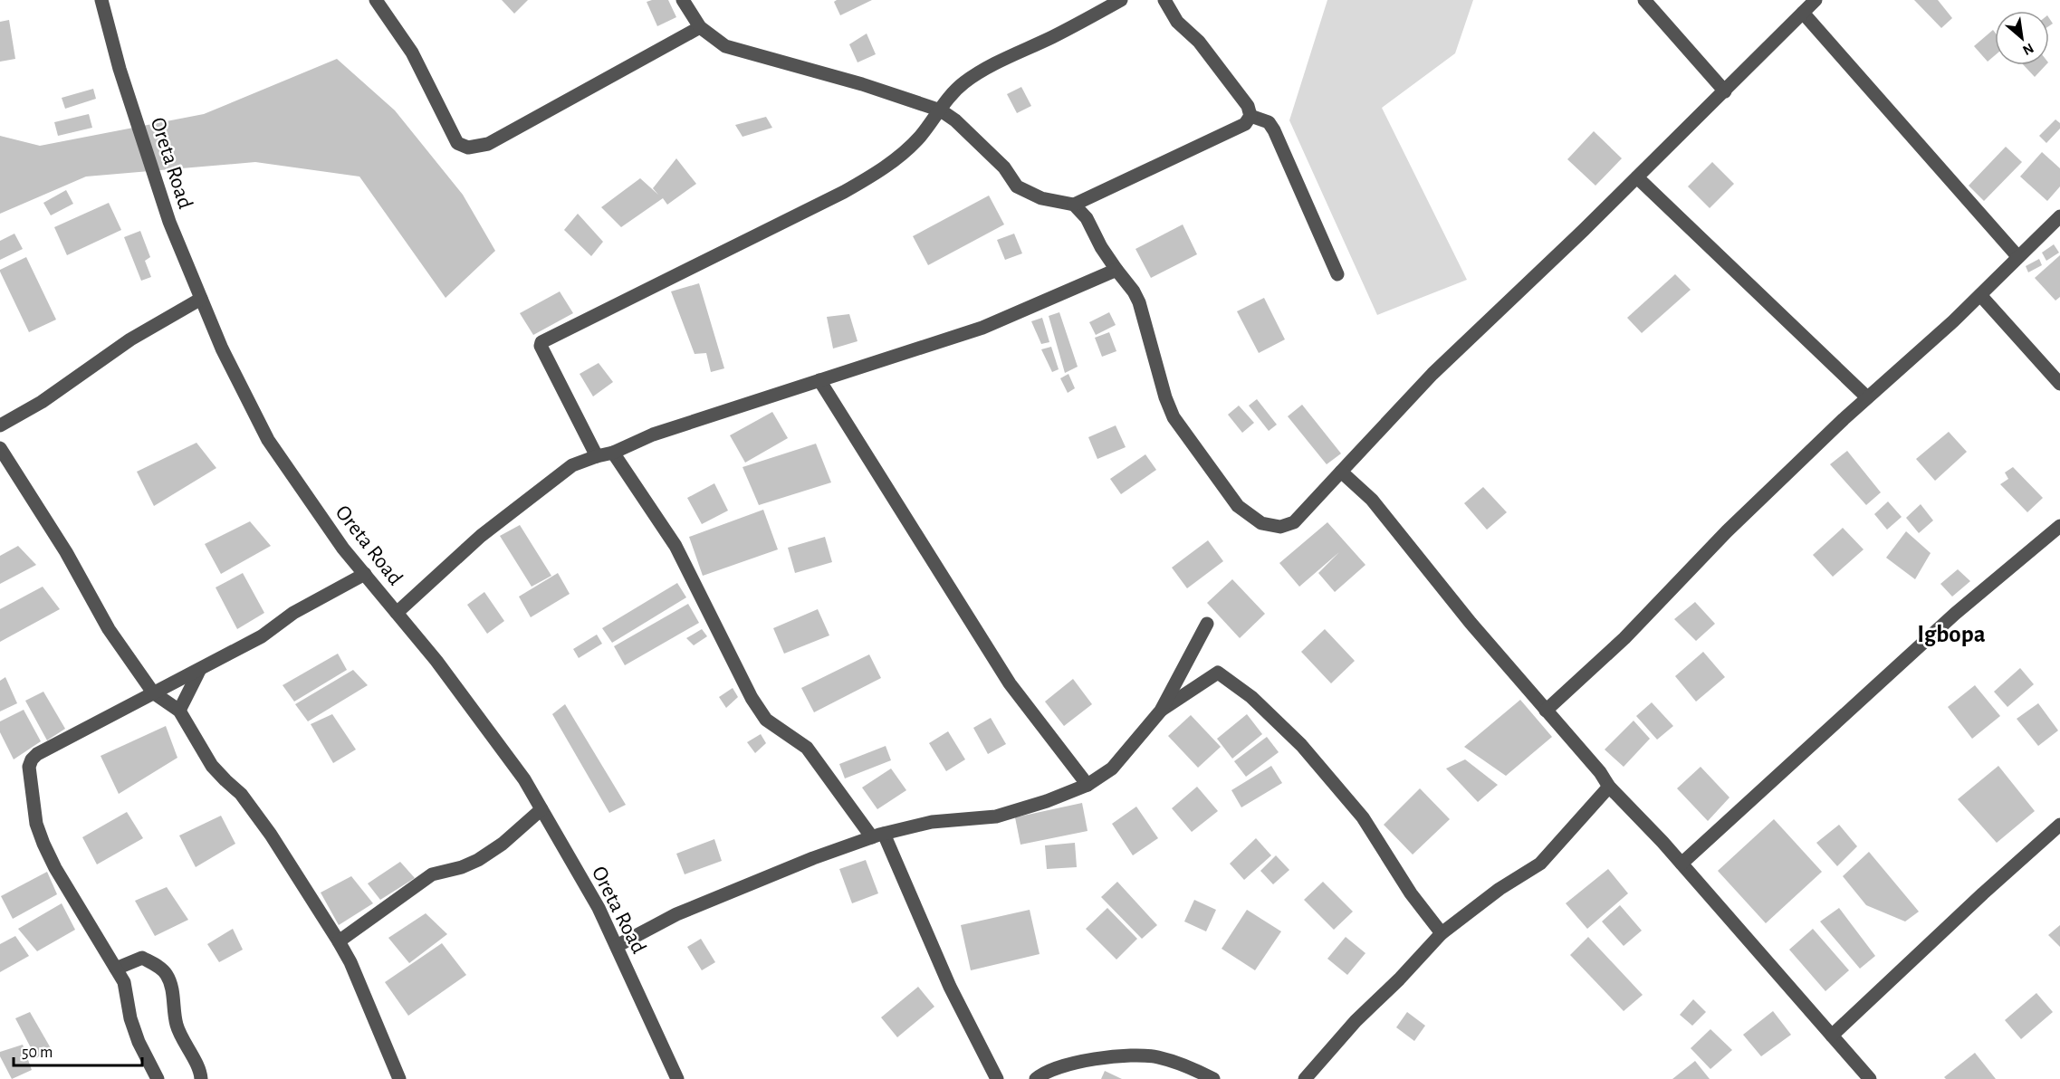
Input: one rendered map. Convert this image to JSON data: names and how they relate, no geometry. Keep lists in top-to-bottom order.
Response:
{
  "streets": {
    "street": ["Oreta Road"]
  },
  "districts": ["Igbopa"],
  "scale_bar": "50 m",
  "north": "bottom right"
}
